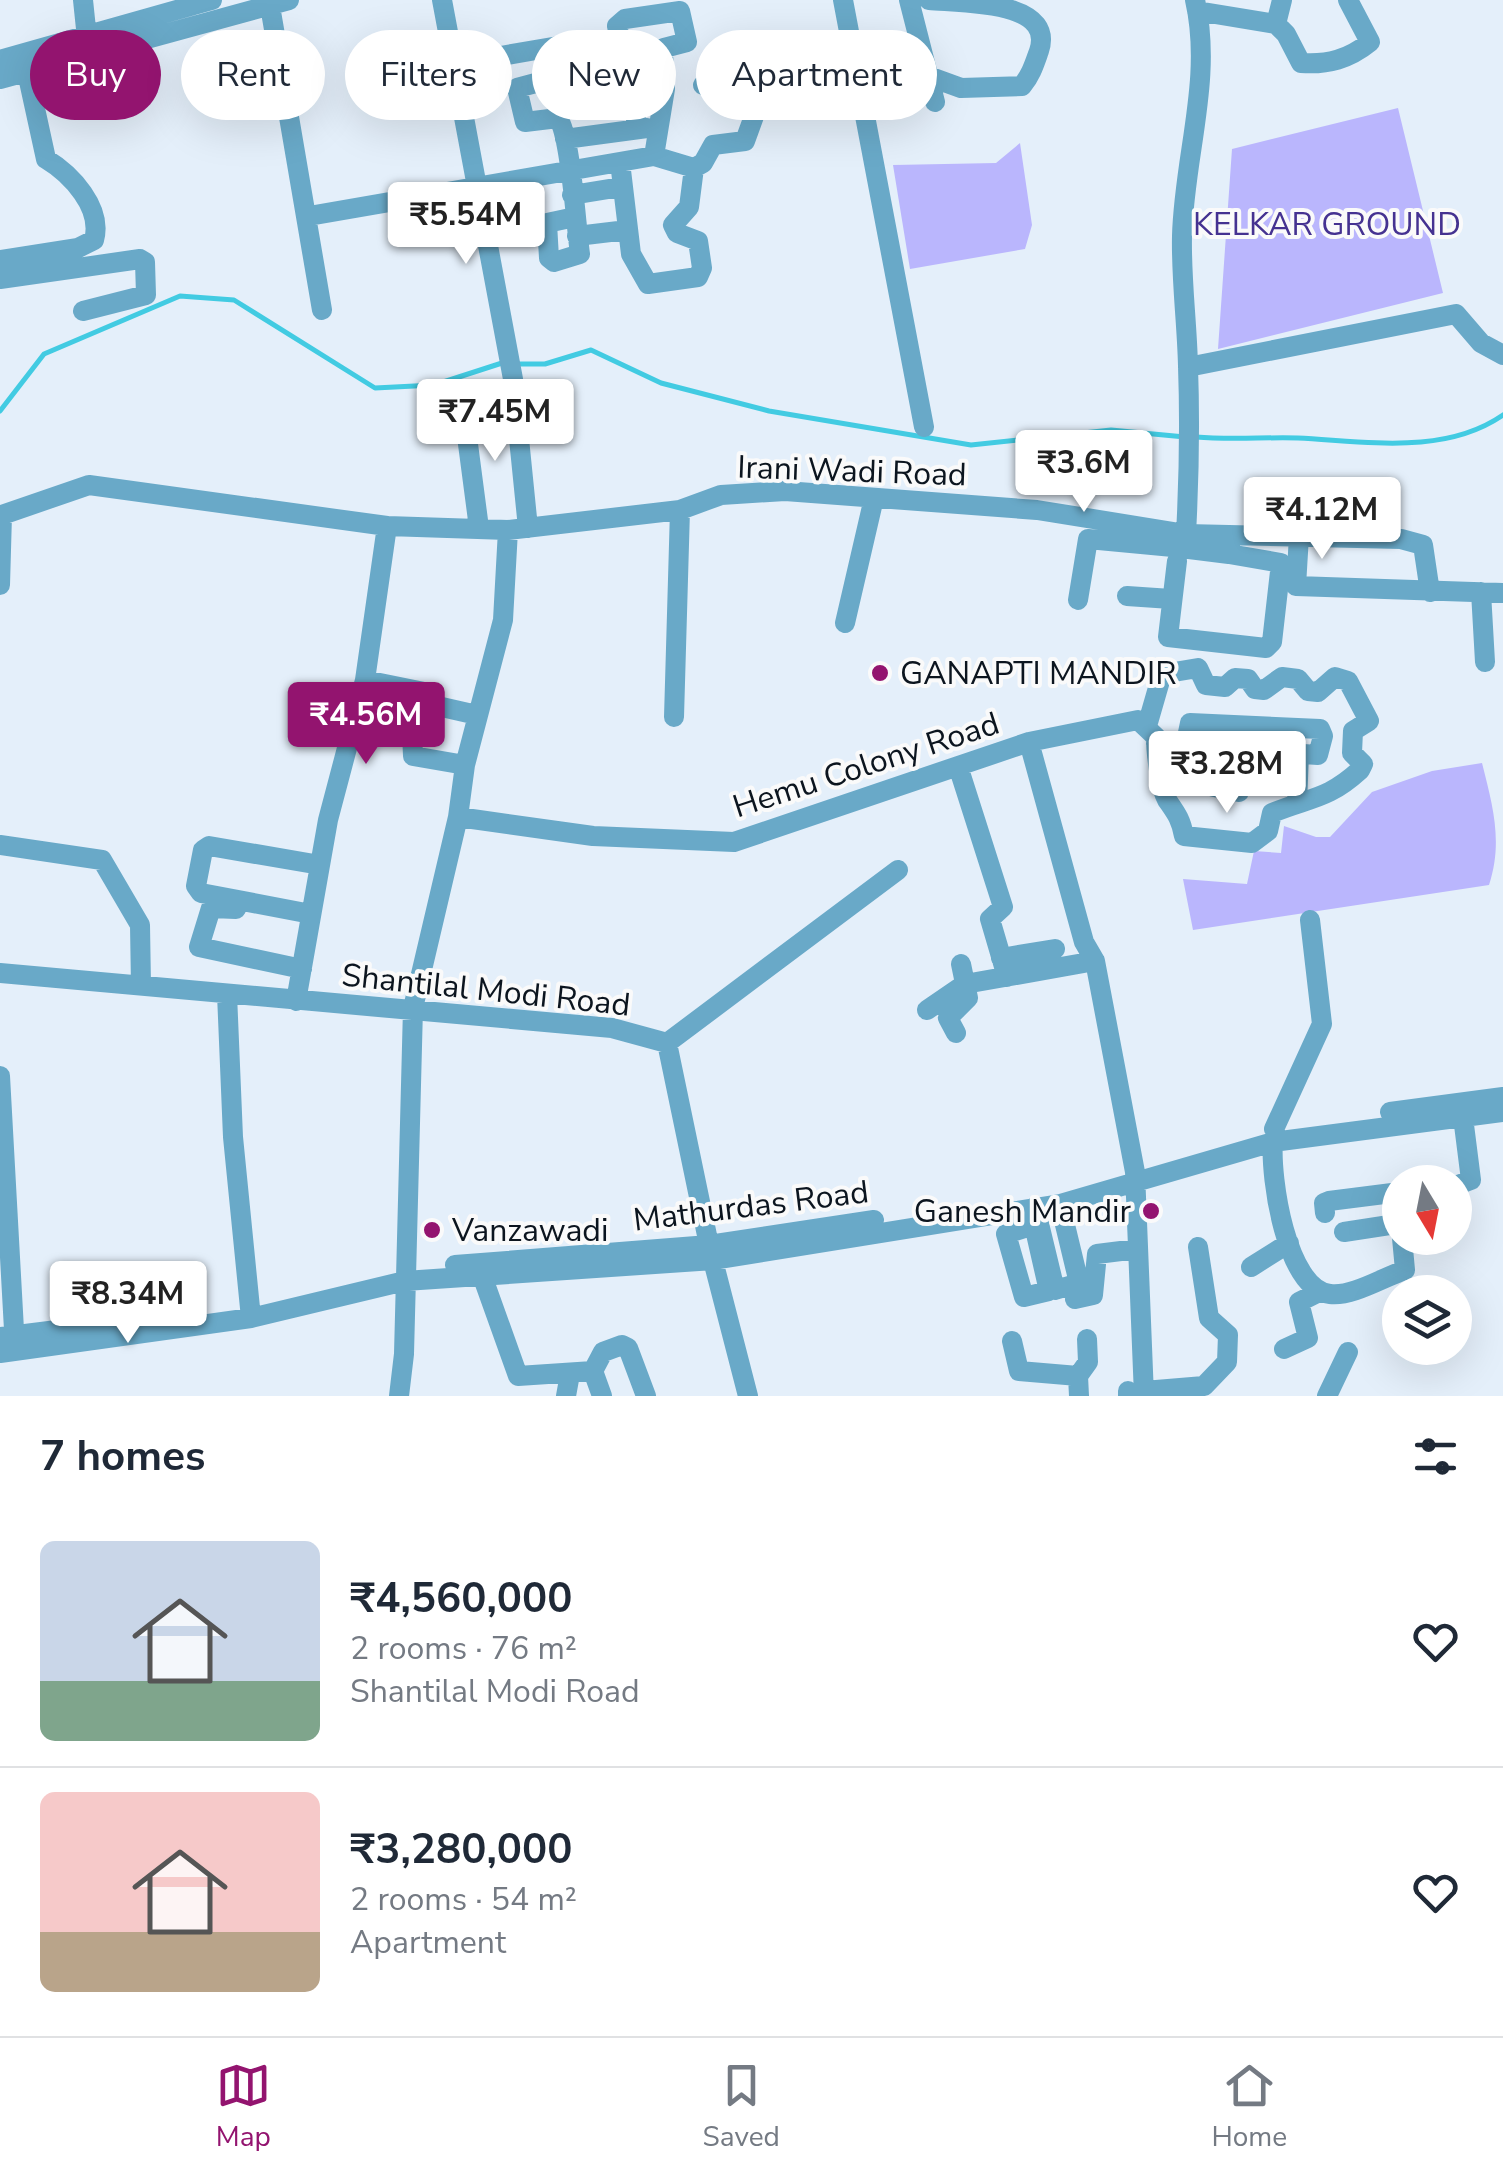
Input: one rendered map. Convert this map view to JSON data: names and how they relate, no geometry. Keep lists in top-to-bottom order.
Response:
{
  "streets": {
    "street": [
      "Irani Wadi Road",
      "Hemu Colony Road",
      "Shantilal Modi Road",
      "Mathurdas Road"
    ]
  },
  "crossings": [
    ["Irani Wadi Road", "Shantilal Modi Road"],
    ["Hemu Colony Road", "Mathurdas Road"],
    ["Shantilal Modi Road", "Mathurdas Road"]
  ],
  "parks": ["KELKAR GROUND"],
  "places": ["GANAPTI MANDIR", "Ganesh Mandir", "Vanzawadi"],
  "north": "bottom",
  "page": {
    "chip": [
      "Buy",
      "Rent",
      "Filters",
      "New",
      "Apartment"
    ],
    "price": [
      "₹5.54M",
      "₹7.45M",
      "₹3.6M",
      "₹4.12M",
      "₹4.56M",
      "₹3.28M",
      "₹8.34M"
    ],
    "heading": "7 homes",
    "list": [
      {
        "name": "₹4,560,000",
        "note": "2 rooms · 76 m² · Shantilal Modi Road"
      },
      {
        "name": "₹3,280,000",
        "note": "2 rooms · 54 m² · Apartment"
      }
    ],
    "tabs": ["Map", "Saved", "Home"]
  }
}
